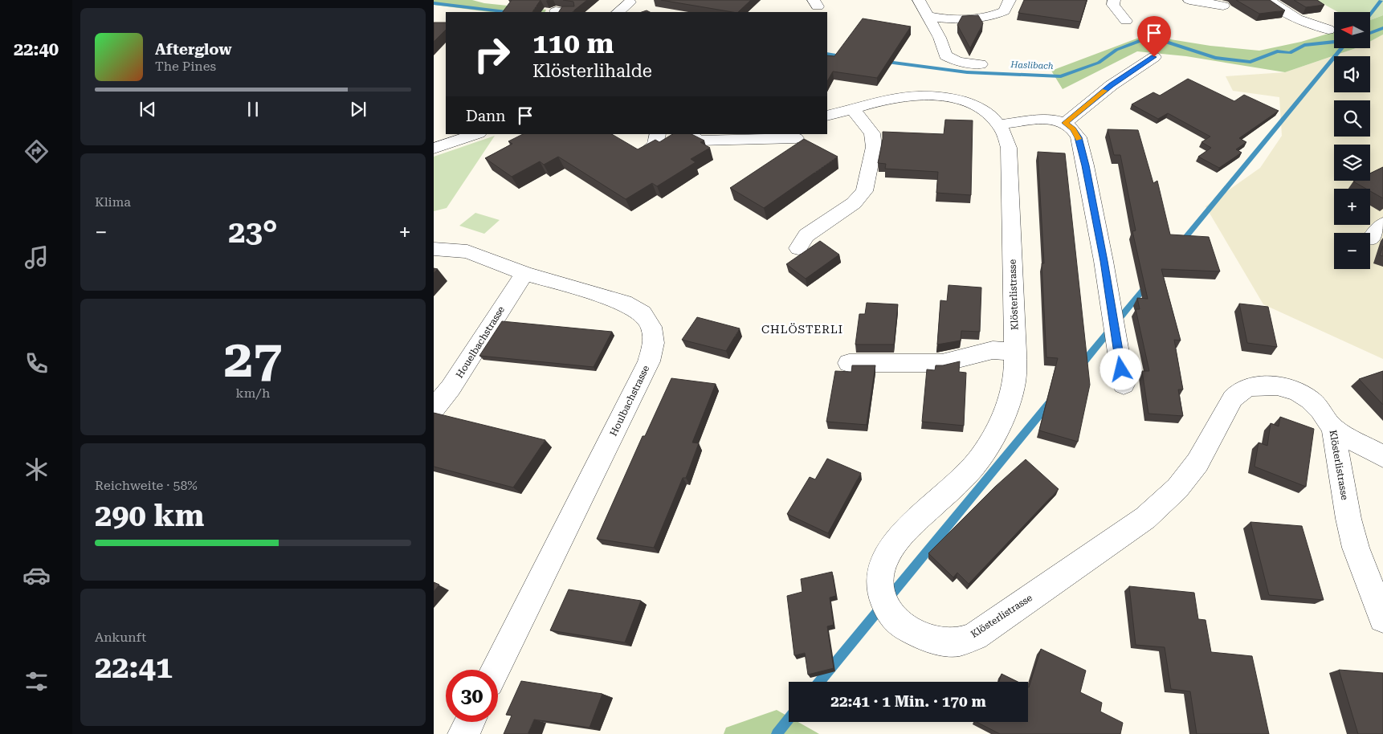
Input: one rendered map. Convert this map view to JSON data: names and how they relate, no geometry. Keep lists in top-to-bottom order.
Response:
{
  "streets": {
    "street": ["Klösterlistrasse", "Houelbachstrasse", "Houlbachstrasse"]
  },
  "crossings": [
    ["Houelbachstrasse", "Houlbachstrasse"]
  ],
  "districts": ["CHLÖSTERLI"],
  "water": ["Haslibach"],
  "north": "left",
  "page": {
    "tabs": "22:40",
    "map_buttons": ["+", "−"],
    "turn": ["110 m", "Klösterlihalde"],
    "song": ["Afterglow", "The Pines"],
    "then": "Dann",
    "tile": [
      "Klima",
      ["27", "km/h"],
      ["Reichweite · 58%", "290 km"],
      ["Ankunft", "22:41"]
    ],
    "heat": ["−", "23°", "+"],
    "limit": "30",
    "trip": "22:41 · 1 Min. · 170 m"
  }
}
